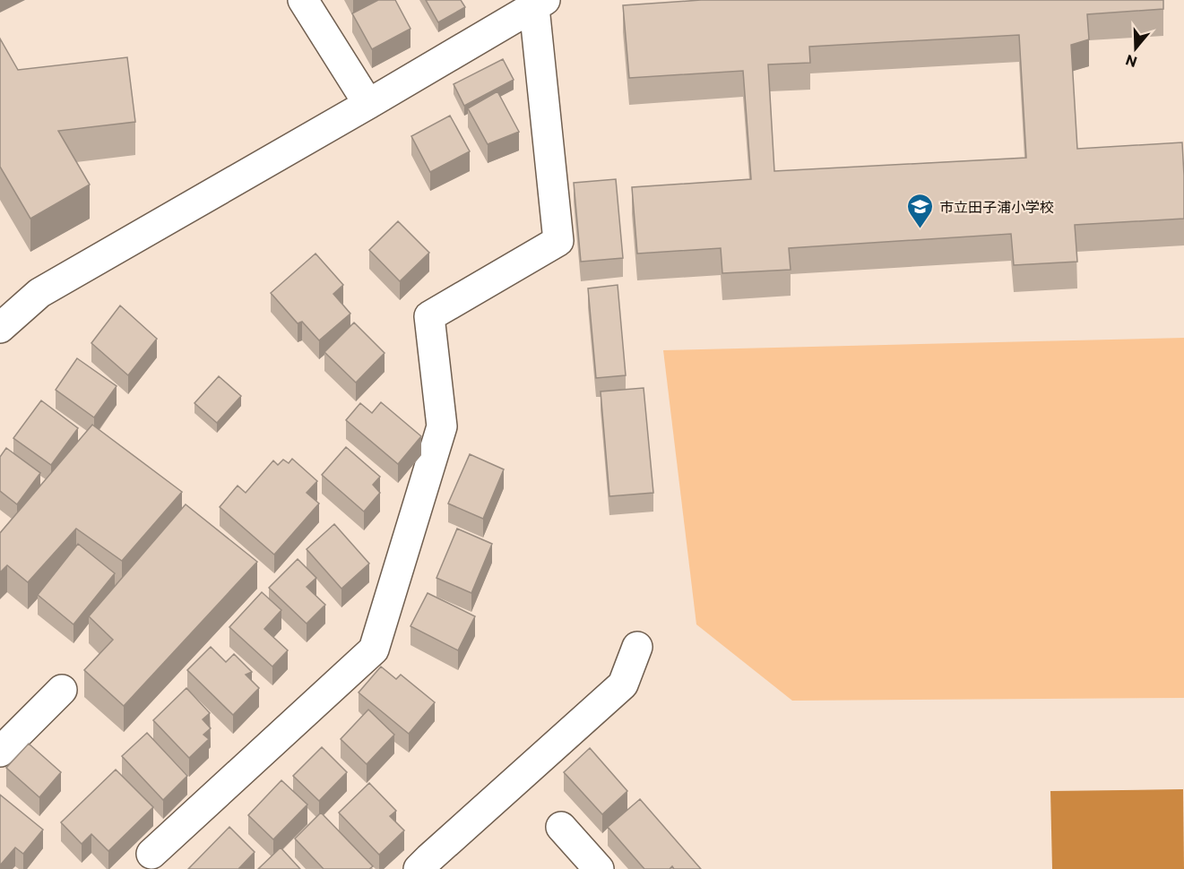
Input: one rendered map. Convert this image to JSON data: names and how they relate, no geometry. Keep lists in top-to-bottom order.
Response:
{
  "places": {
    "school or university": ["市立田子浦小学校"]
  },
  "north": "bottom"
}
